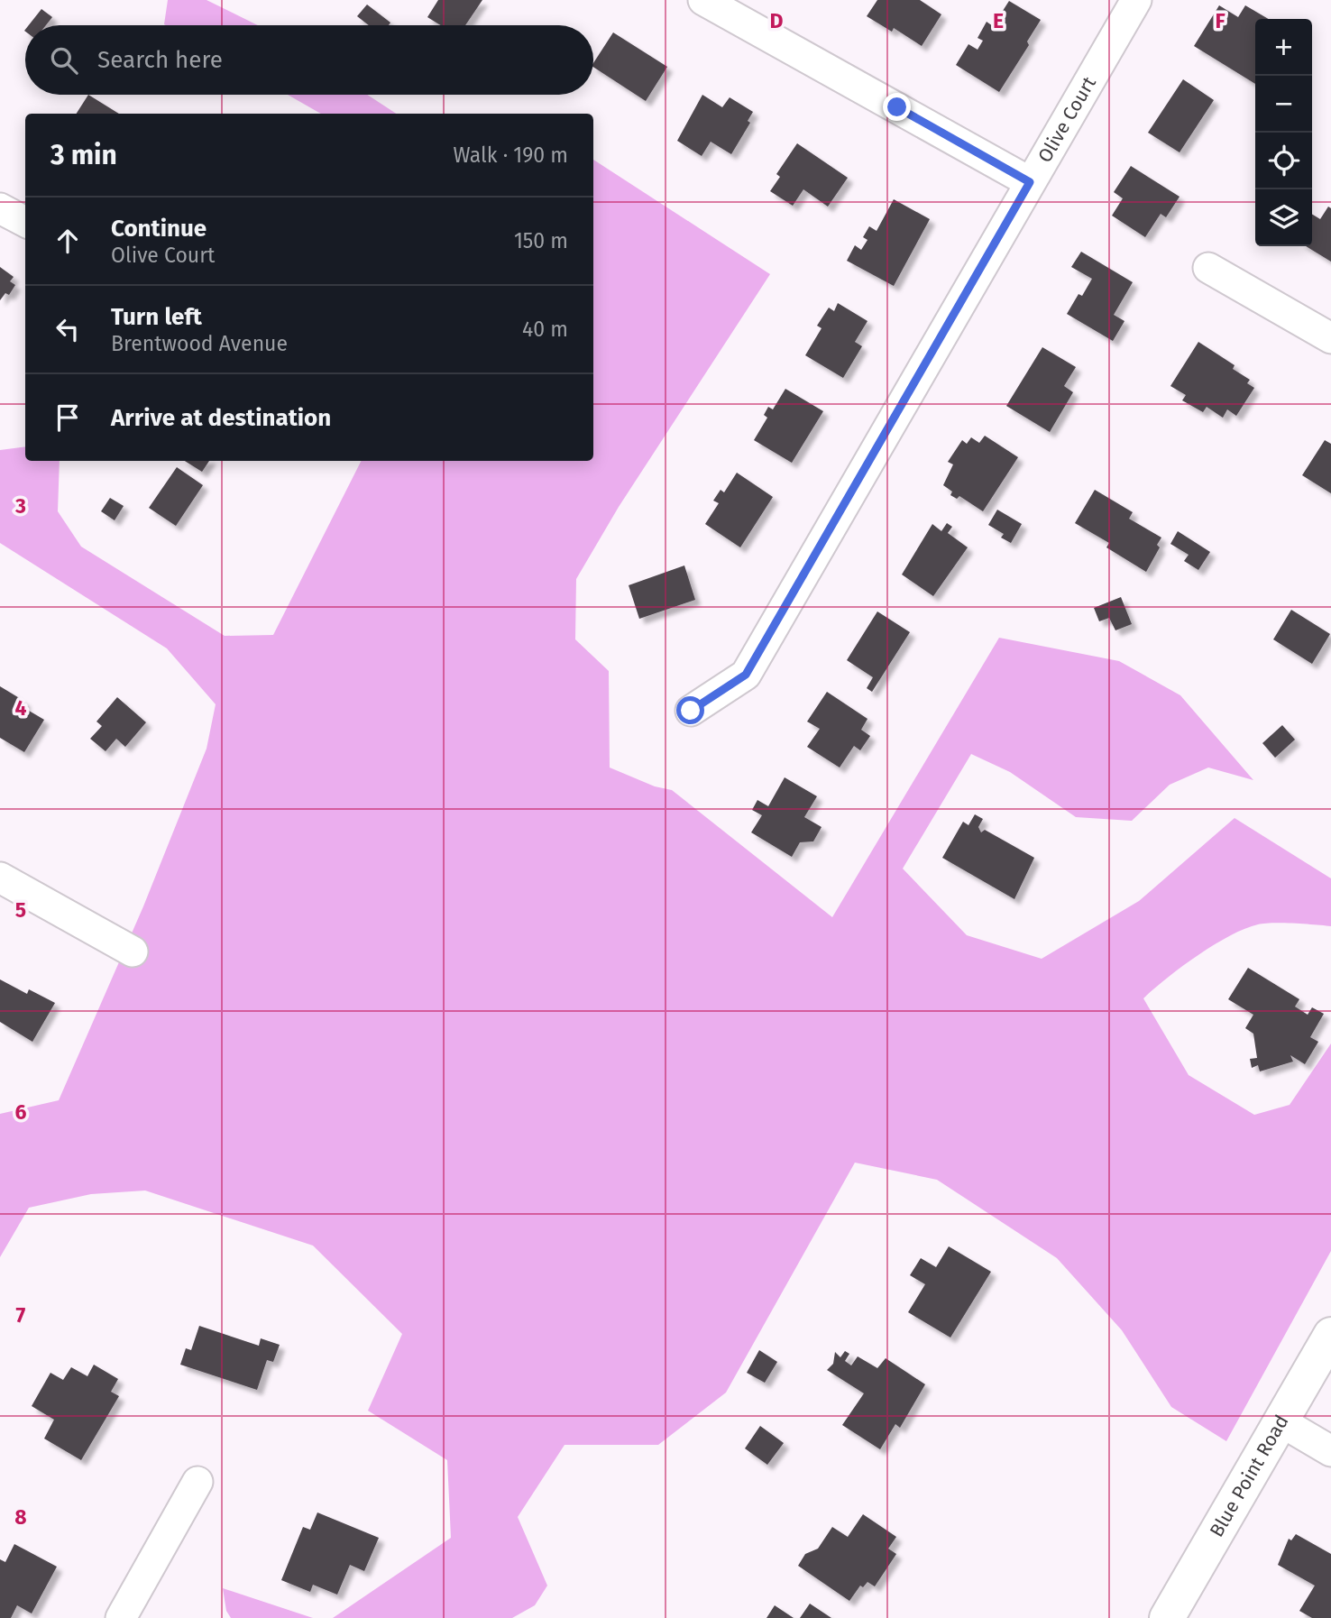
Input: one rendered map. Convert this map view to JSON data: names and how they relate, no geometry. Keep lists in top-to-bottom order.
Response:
{
  "streets": {
    "street": ["Olive Court", "Blue Point Road"]
  },
  "page": {
    "map_buttons": ["+", "−"],
    "search": "Search here",
    "heading": ["3 min", "Walk · 190 m"],
    "list": [
      ["Continue", "Olive Court", "150 m"],
      ["Turn left", "Brentwood Avenue", "40 m"],
      "Arrive at destination"
    ]
  },
  "grid": {
    "columns": ["D", "E", "F"],
    "rows": [
      "3",
      "4",
      "5",
      "6",
      "7",
      "8"
    ]
  }
}
